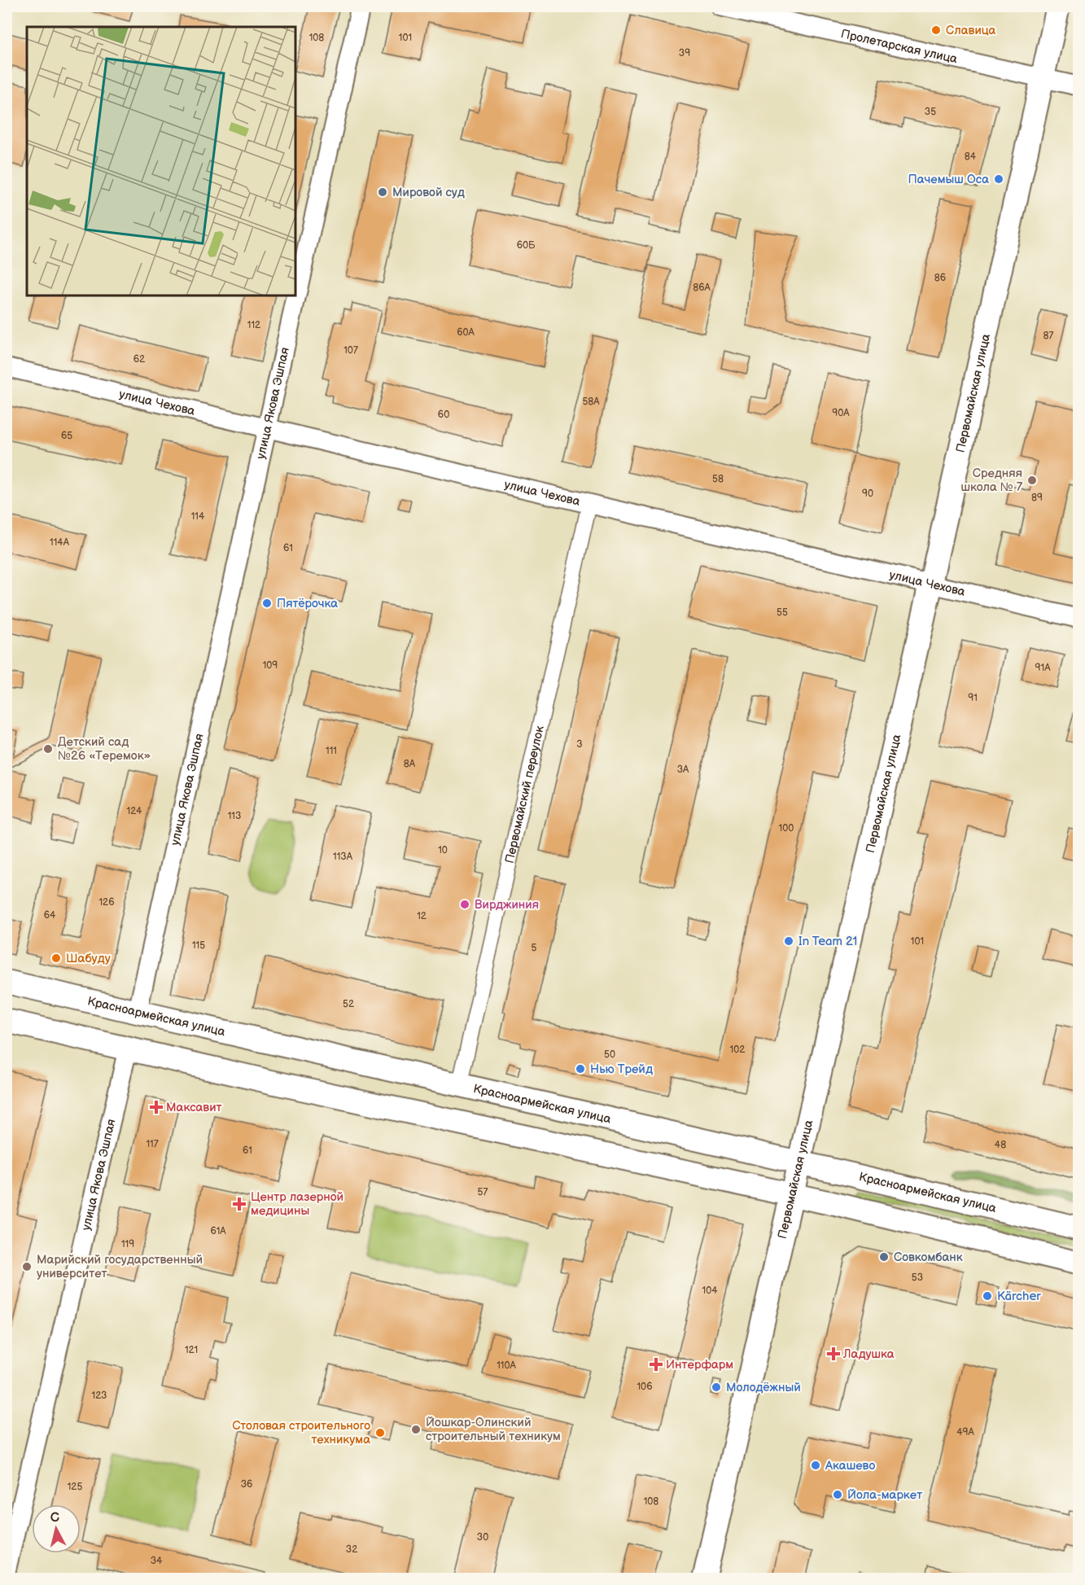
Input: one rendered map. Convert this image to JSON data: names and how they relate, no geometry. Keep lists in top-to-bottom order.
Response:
{
  "streets": {
    "main road": ["Первомайская улица", "улица Якова Эшпая", "Красноармейская улица"],
    "street": ["Пролетарская улица", "улица Чехова", "Первомайский переулок"]
  },
  "crossings": [
    ["Пролетарская улица", "Первомайская улица"],
    ["Первомайская улица", "улица Чехова"],
    ["Первомайская улица", "Красноармейская улица"],
    ["улица Якова Эшпая", "улица Чехова"],
    ["улица Якова Эшпая", "Красноармейская улица"],
    ["улица Чехова", "Первомайский переулок"],
    ["Первомайский переулок", "Красноармейская улица"]
  ],
  "places": {
    "other": [
      "Славица",
      "Пачемыш Оса",
      "Мировой суд",
      "Средняя школа № 7",
      "Пятёрочка",
      "Детский сад №26 «Теремок»",
      "Вирджиния",
      "In Team 21",
      "Шабуду",
      "Нью Трейд",
      "Совкомбанк",
      "Марийский государственный университет",
      "Kärcher",
      "Молодёжный",
      "Йошкар-Олинский строительный техникум",
      "Столовая строительного техникума",
      "Акашево",
      "Йола-маркет"
    ],
    "health": [
      "Максавит",
      "Центр лазерной медицины",
      "Ладушка",
      "Интерфарм"
    ]
  },
  "house_numbers": [
    "108",
    "101",
    "39",
    "35",
    "84",
    "60Б",
    "86",
    "86А",
    "112",
    "60А",
    "87",
    "107",
    "62",
    "58А",
    "90А",
    "60",
    "65",
    "58",
    "90",
    "89",
    "114",
    "114А",
    "61",
    "55",
    "109",
    "91А",
    "91",
    "3",
    "111",
    "8А",
    "3А",
    "124",
    "113",
    "100",
    "10",
    "113А",
    "126",
    "64",
    "12",
    "101",
    "115",
    "5",
    "52",
    "102",
    "50",
    "117",
    "48",
    "61",
    "57",
    "61А",
    "119",
    "53",
    "104",
    "121",
    "110А",
    "106",
    "123",
    "49А",
    "36",
    "125",
    "108",
    "30",
    "32",
    "34"
  ],
  "north": "top"
}
